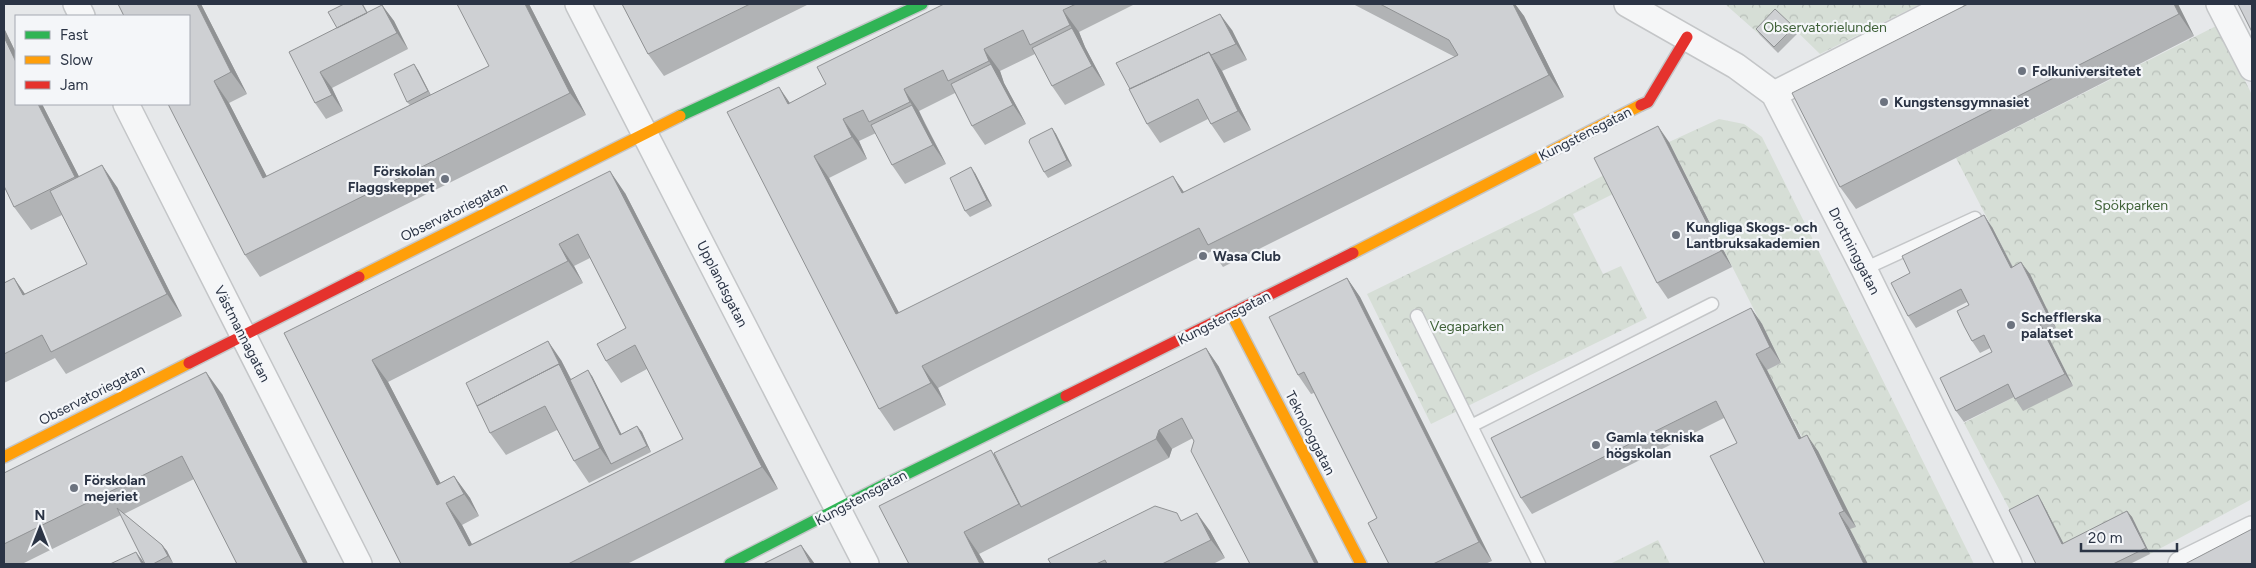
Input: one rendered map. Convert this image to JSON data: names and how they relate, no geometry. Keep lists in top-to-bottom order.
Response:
{
  "streets": {
    "street": [
      "Kungstensgatan",
      "Observatoriegatan",
      "Drottninggatan",
      "Upplandsgatan",
      "Västmannagatan",
      "Teknologgatan"
    ]
  },
  "crossings": [
    ["Kungstensgatan", "Drottninggatan"],
    ["Kungstensgatan", "Upplandsgatan"],
    ["Kungstensgatan", "Teknologgatan"],
    ["Observatoriegatan", "Upplandsgatan"],
    ["Observatoriegatan", "Västmannagatan"]
  ],
  "parks": ["Observatorielunden", "Spökparken", "Vegaparken"],
  "places": [
    "Folkuniversitetet",
    "Kungstensgymnasiet",
    "Förskolan Flaggskeppet",
    "Kungliga Skogs- och Lantbruksakademien",
    "Wasa Club",
    "Schefflerska palatset",
    "Gamla tekniska högskolan",
    "Förskolan mejeriet"
  ],
  "legend": ["Fast", "Slow", "Jam"],
  "scale_bar": "20 m",
  "north": "top"
}
